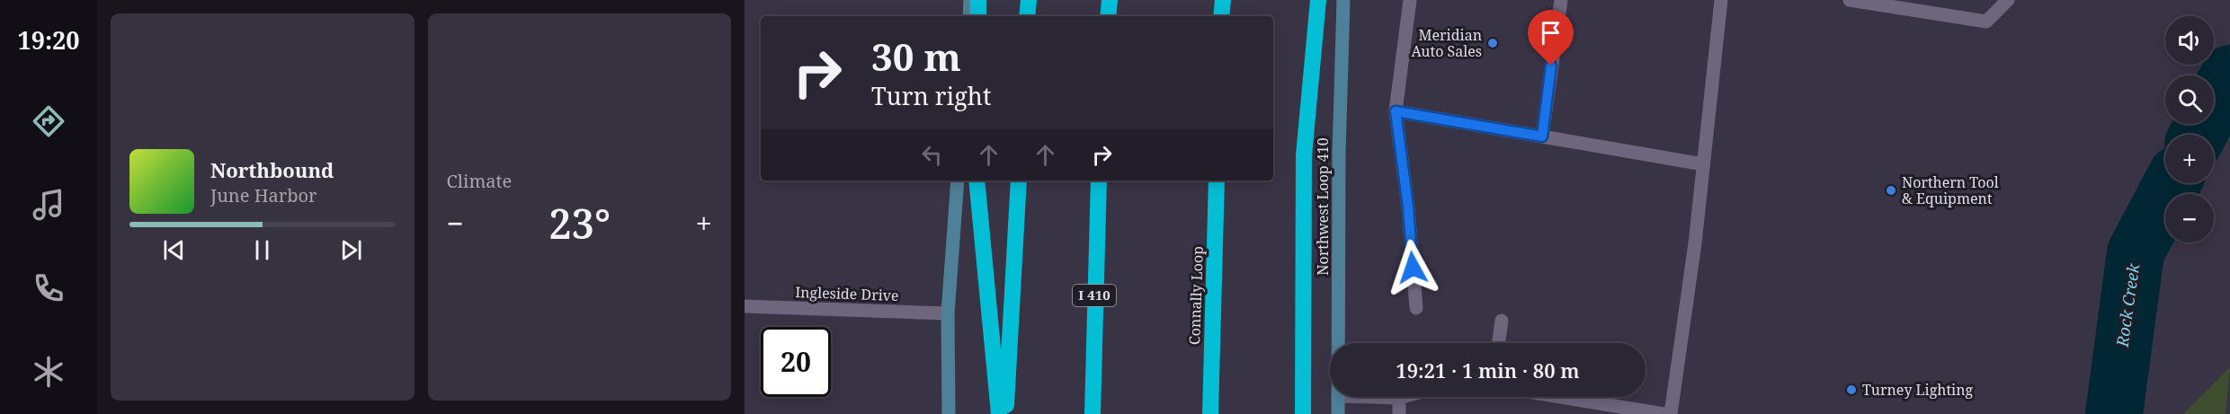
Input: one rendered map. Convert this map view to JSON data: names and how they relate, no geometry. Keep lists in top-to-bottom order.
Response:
{
  "streets": {
    "highway": ["I 410", "Connally Loop"],
    "main road": ["Northwest Loop 410"],
    "street": ["Ingleside Drive"]
  },
  "water": ["Rock Creek"],
  "places": ["Meridian Auto Sales", "Northern Tool & Equipment", "Turney Lighting"],
  "page": {
    "tabs": "19:20",
    "tile": "Climate",
    "map_buttons": ["+", "−"],
    "turn": ["30 m", "Turn right"],
    "song": ["Northbound", "June Harbor"],
    "heat": ["−", "23°", "+"],
    "limit": "20",
    "trip": "19:21 · 1 min · 80 m"
  }
}
